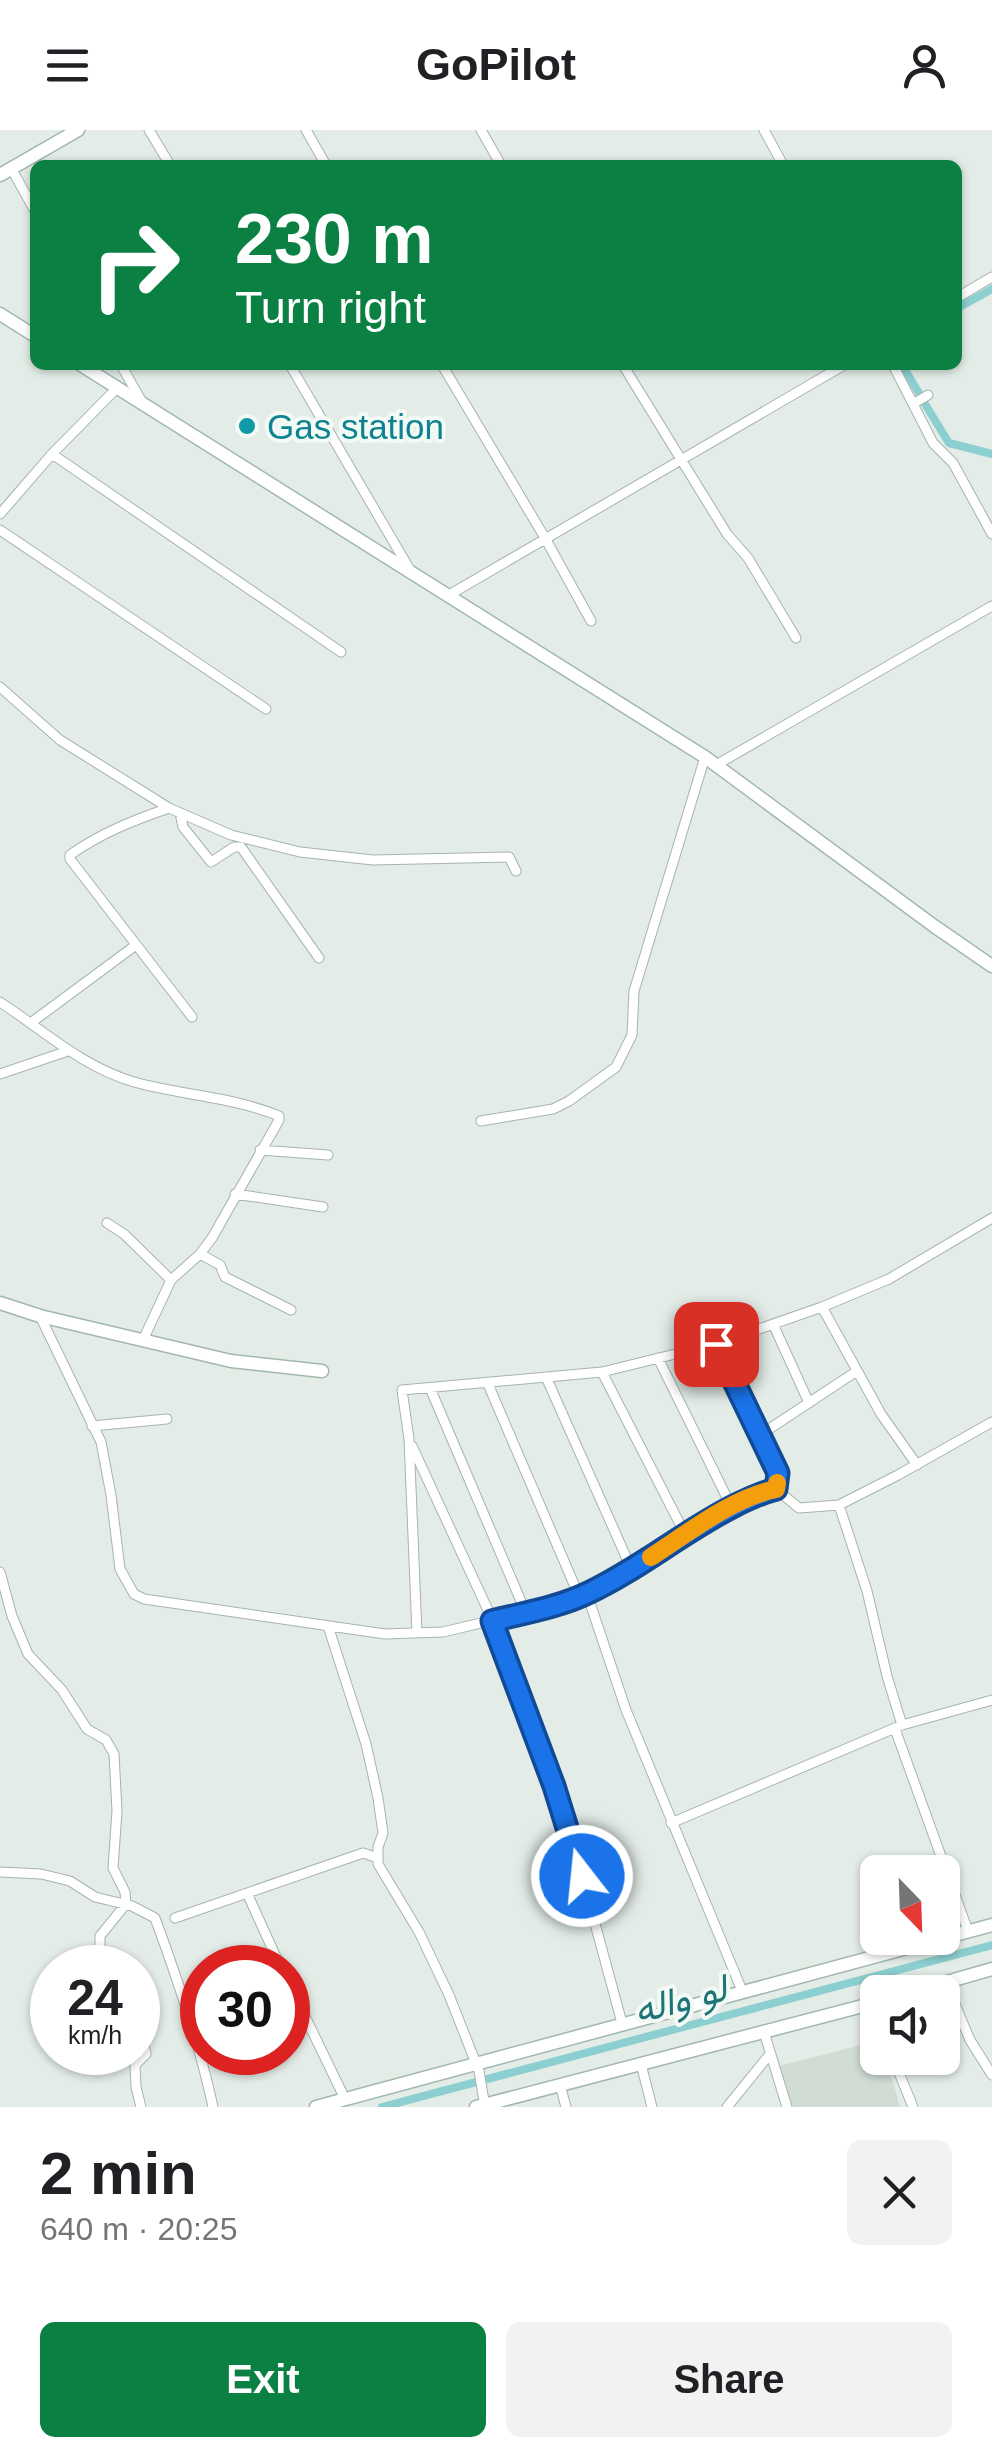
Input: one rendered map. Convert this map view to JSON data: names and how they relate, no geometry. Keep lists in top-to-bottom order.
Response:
{
  "water": ["لو واله"],
  "places": ["Gas station"],
  "north": "bottom right",
  "page": {
    "header": "GoPilot",
    "turn": ["230 m", "Turn right"],
    "speed": "24 km/h",
    "limit": "30",
    "heading": ["2 min", "640 m · 20:25"],
    "buttons": ["Exit", "Share"]
  }
}
